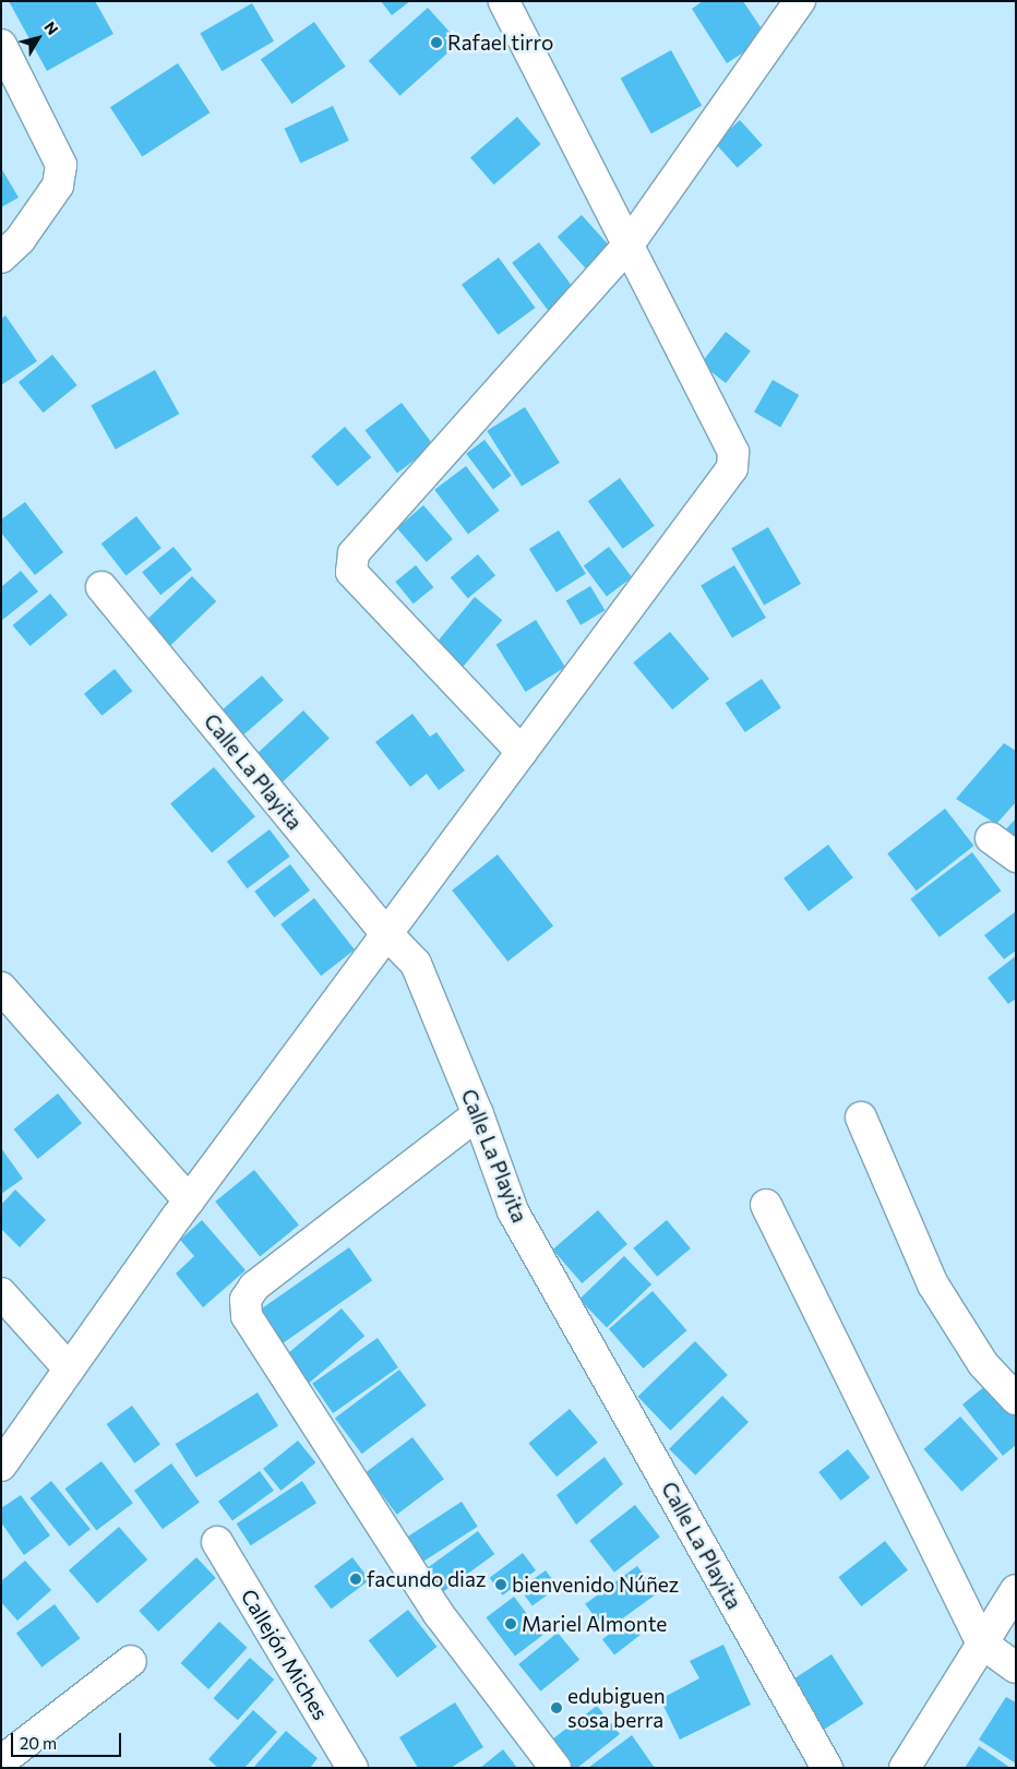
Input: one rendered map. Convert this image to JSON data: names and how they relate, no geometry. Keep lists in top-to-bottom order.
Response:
{
  "streets": {
    "street": ["Calle La Playita", "Callejón Miches"]
  },
  "places": [
    "Rafael tirro",
    "facundo diaz",
    "bienvenido Núñez",
    "Mariel Almonte",
    "edubiguen sosa berra"
  ],
  "scale_bar": "20 m",
  "north": "top right"
}
